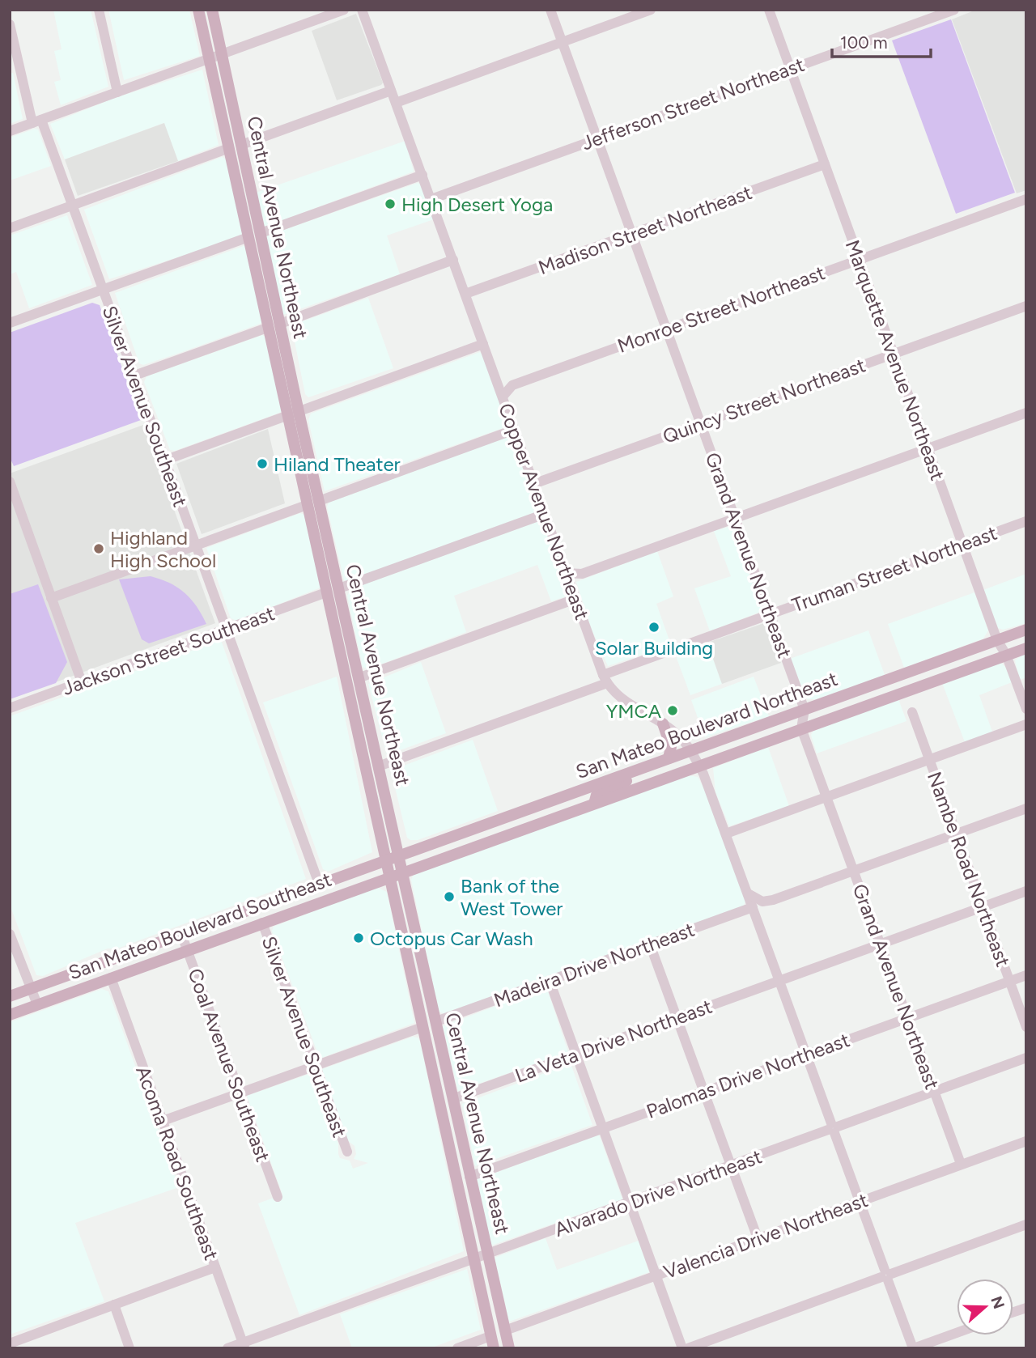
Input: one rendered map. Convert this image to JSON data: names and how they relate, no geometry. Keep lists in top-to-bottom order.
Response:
{
  "streets": {
    "main road": ["Central Avenue Northeast", "San Mateo Boulevard Northeast", "San Mateo Boulevard Southeast"],
    "street": [
      "Jefferson Street Northeast",
      "Madison Street Northeast",
      "Monroe Street Northeast",
      "Marquette Avenue Northeast",
      "Quincy Street Northeast",
      "Silver Avenue Southeast",
      "Copper Avenue Northeast",
      "Grand Avenue Northeast",
      "Truman Street Northeast",
      "Jackson Street Southeast",
      "Nambe Road Northeast",
      "Madeira Drive Northeast",
      "La Veta Drive Northeast",
      "Coal Avenue Southeast",
      "Palomas Drive Northeast",
      "Acoma Road Southeast",
      "Alvarado Drive Northeast",
      "Valencia Drive Northeast"
    ]
  },
  "crossings": [
    ["Jefferson Street Northeast", "Marquette Avenue Northeast"],
    ["Jefferson Street Northeast", "Copper Avenue Northeast"],
    ["Jefferson Street Northeast", "Grand Avenue Northeast"],
    ["Central Avenue Northeast", "Truman Street Northeast"],
    ["Central Avenue Northeast", "San Mateo Boulevard Northeast"],
    ["Central Avenue Northeast", "San Mateo Boulevard Southeast"],
    ["Central Avenue Northeast", "Madeira Drive Northeast"],
    ["Central Avenue Northeast", "La Veta Drive Northeast"],
    ["Central Avenue Northeast", "Palomas Drive Northeast"],
    ["Central Avenue Northeast", "Alvarado Drive Northeast"],
    ["Central Avenue Northeast", "Valencia Drive Northeast"],
    ["Madison Street Northeast", "Marquette Avenue Northeast"],
    ["Madison Street Northeast", "Copper Avenue Northeast"],
    ["Madison Street Northeast", "Grand Avenue Northeast"],
    ["Monroe Street Northeast", "Marquette Avenue Northeast"],
    ["Monroe Street Northeast", "Copper Avenue Northeast"],
    ["Monroe Street Northeast", "Grand Avenue Northeast"],
    ["Marquette Avenue Northeast", "Quincy Street Northeast"],
    ["Marquette Avenue Northeast", "Truman Street Northeast"],
    ["Marquette Avenue Northeast", "San Mateo Boulevard Northeast"],
    ["Quincy Street Northeast", "Copper Avenue Northeast"],
    ["Quincy Street Northeast", "Grand Avenue Northeast"],
    ["Silver Avenue Southeast", "Jackson Street Southeast"],
    ["Silver Avenue Southeast", "San Mateo Boulevard Southeast"],
    ["Copper Avenue Northeast", "Truman Street Northeast"],
    ["Copper Avenue Northeast", "San Mateo Boulevard Northeast"],
    ["Copper Avenue Northeast", "Madeira Drive Northeast"],
    ["Copper Avenue Northeast", "La Veta Drive Northeast"],
    ["Copper Avenue Northeast", "Palomas Drive Northeast"],
    ["Copper Avenue Northeast", "Alvarado Drive Northeast"],
    ["Copper Avenue Northeast", "Valencia Drive Northeast"],
    ["Grand Avenue Northeast", "Truman Street Northeast"],
    ["Grand Avenue Northeast", "San Mateo Boulevard Northeast"],
    ["Grand Avenue Northeast", "La Veta Drive Northeast"],
    ["Grand Avenue Northeast", "Palomas Drive Northeast"],
    ["Grand Avenue Northeast", "Alvarado Drive Northeast"],
    ["Grand Avenue Northeast", "Valencia Drive Northeast"],
    ["San Mateo Boulevard Northeast", "San Mateo Boulevard Southeast"],
    ["Nambe Road Northeast", "La Veta Drive Northeast"],
    ["Nambe Road Northeast", "Palomas Drive Northeast"],
    ["San Mateo Boulevard Southeast", "Coal Avenue Southeast"],
    ["San Mateo Boulevard Southeast", "Acoma Road Southeast"],
    ["Acoma Road Southeast", "Alvarado Drive Northeast"]
  ],
  "places": [
    "High Desert Yoga",
    "Hiland Theater",
    "Highland High School",
    "Solar Building",
    "YMCA",
    "Bank of the West Tower",
    "Octopus Car Wash"
  ],
  "scale_bar": "100 m",
  "north": "right"
}
